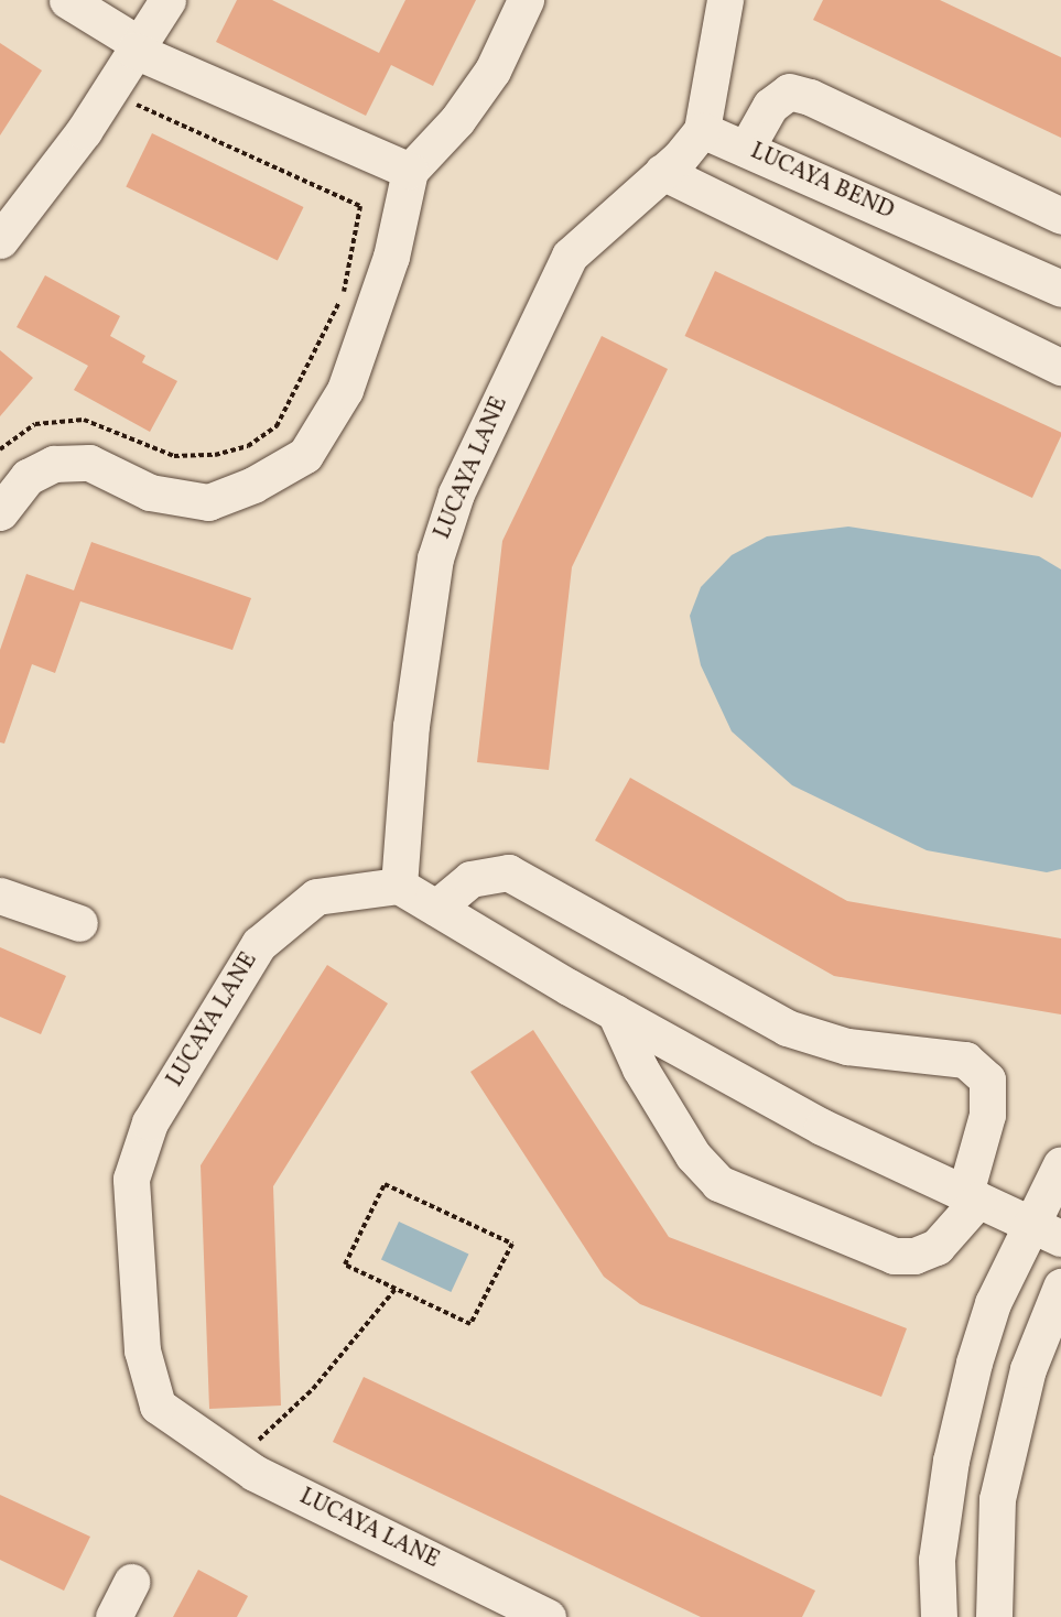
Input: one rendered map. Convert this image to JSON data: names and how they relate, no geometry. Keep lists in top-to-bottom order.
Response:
{
  "streets": {
    "street": ["LUCAYA BEND", "LUCAYA LANE"]
  },
  "crossings": [
    ["LUCAYA BEND", "LUCAYA LANE"]
  ]
}
